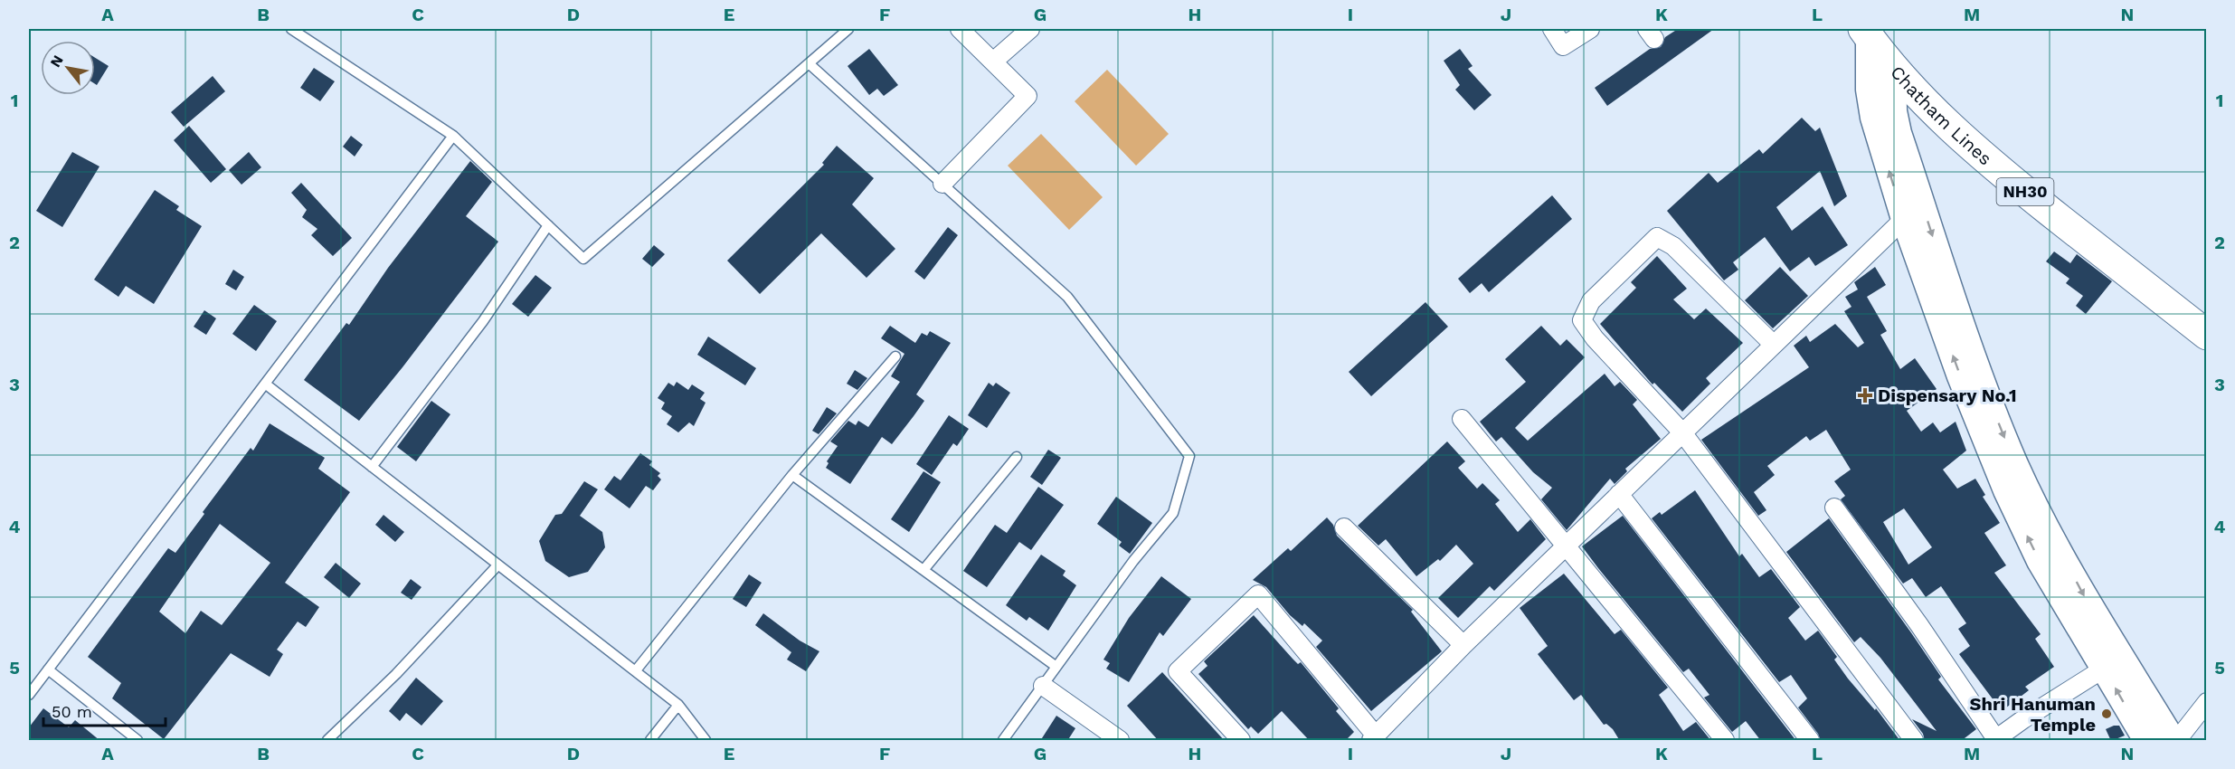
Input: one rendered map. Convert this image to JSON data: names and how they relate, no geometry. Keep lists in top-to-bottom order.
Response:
{
  "streets": {
    "highway": ["Chatham Lines", "NH30"]
  },
  "places": {
    "health": ["Dispensary No.1"],
    "other": ["Shri Hanuman Temple"]
  },
  "scale_bar": "50 m",
  "north": "top left",
  "grid": {
    "columns": [
      "A",
      "B",
      "C",
      "D",
      "E",
      "F",
      "G",
      "H",
      "I",
      "J",
      "K",
      "L",
      "M",
      "N"
    ],
    "rows": [
      "1",
      "2",
      "3",
      "4",
      "5"
    ]
  }
}
